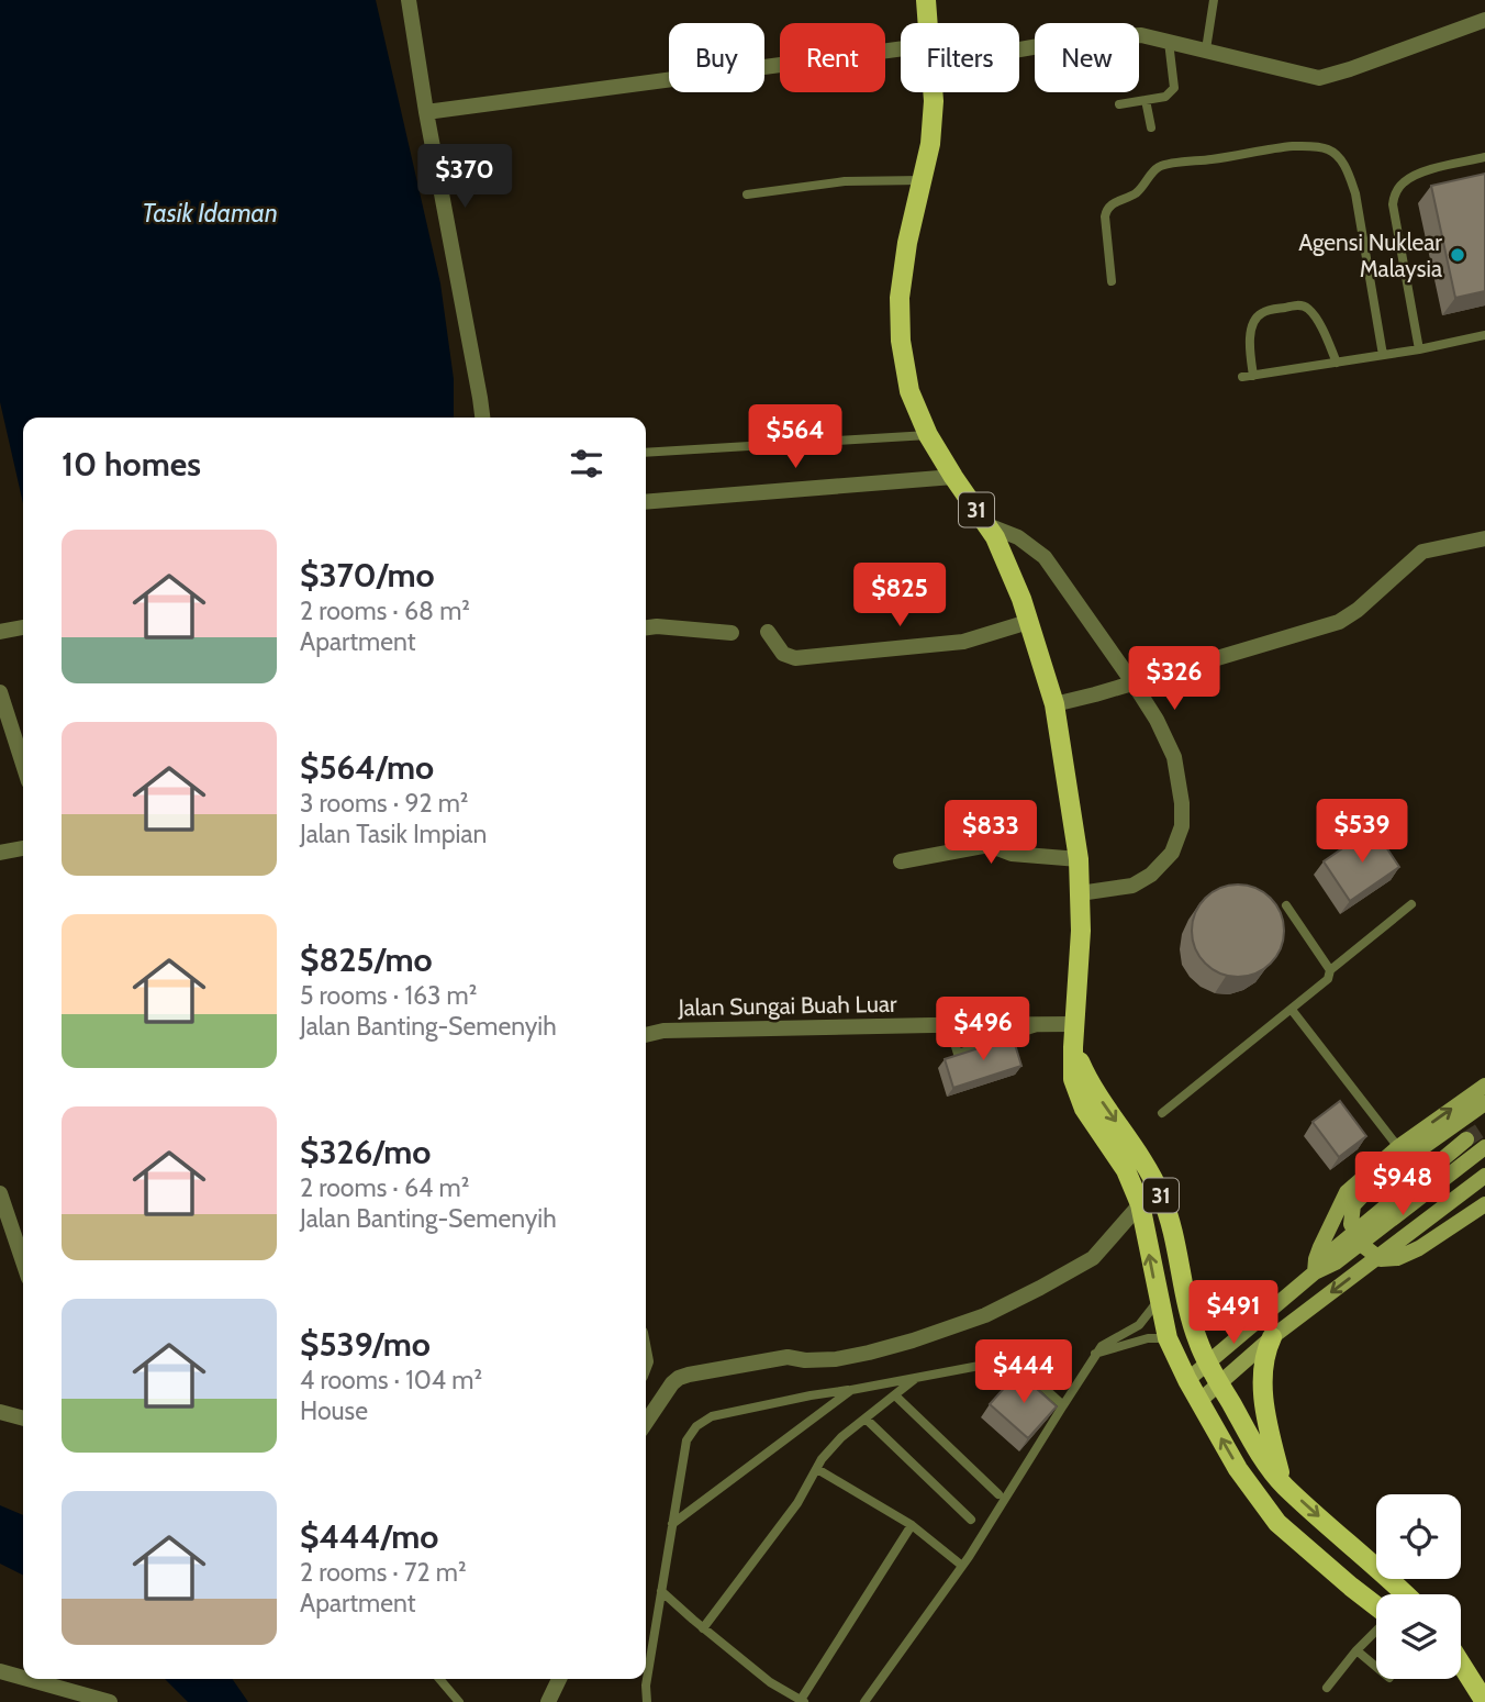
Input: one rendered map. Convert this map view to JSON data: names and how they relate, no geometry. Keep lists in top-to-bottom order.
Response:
{
  "streets": {
    "main road": ["31"],
    "street": ["Jalan Sungai Buah Luar"]
  },
  "crossings": [
    ["31", "Jalan Sungai Buah Luar"]
  ],
  "water": ["Tasik Idaman"],
  "places": ["Agensi Nuklear Malaysia"],
  "page": {
    "chip": [
      "Buy",
      "Rent",
      "Filters",
      "New"
    ],
    "price": [
      "$370",
      "$564",
      "$825",
      "$326",
      "$539",
      "$833",
      "$496",
      "$948",
      "$491",
      "$444"
    ],
    "heading": "10 homes",
    "list": [
      {
        "name": "$370/mo",
        "note": "2 rooms · 68 m² · Apartment"
      },
      {
        "name": "$564/mo",
        "note": "3 rooms · 92 m² · Jalan Tasik Impian"
      },
      {
        "name": "$825/mo",
        "note": "5 rooms · 163 m² · Jalan Banting-Semenyih"
      },
      {
        "name": "$326/mo",
        "note": "2 rooms · 64 m² · Jalan Banting-Semenyih"
      },
      {
        "name": "$539/mo",
        "note": "4 rooms · 104 m² · House"
      },
      {
        "name": "$444/mo",
        "note": "2 rooms · 72 m² · Apartment"
      }
    ]
  }
}
